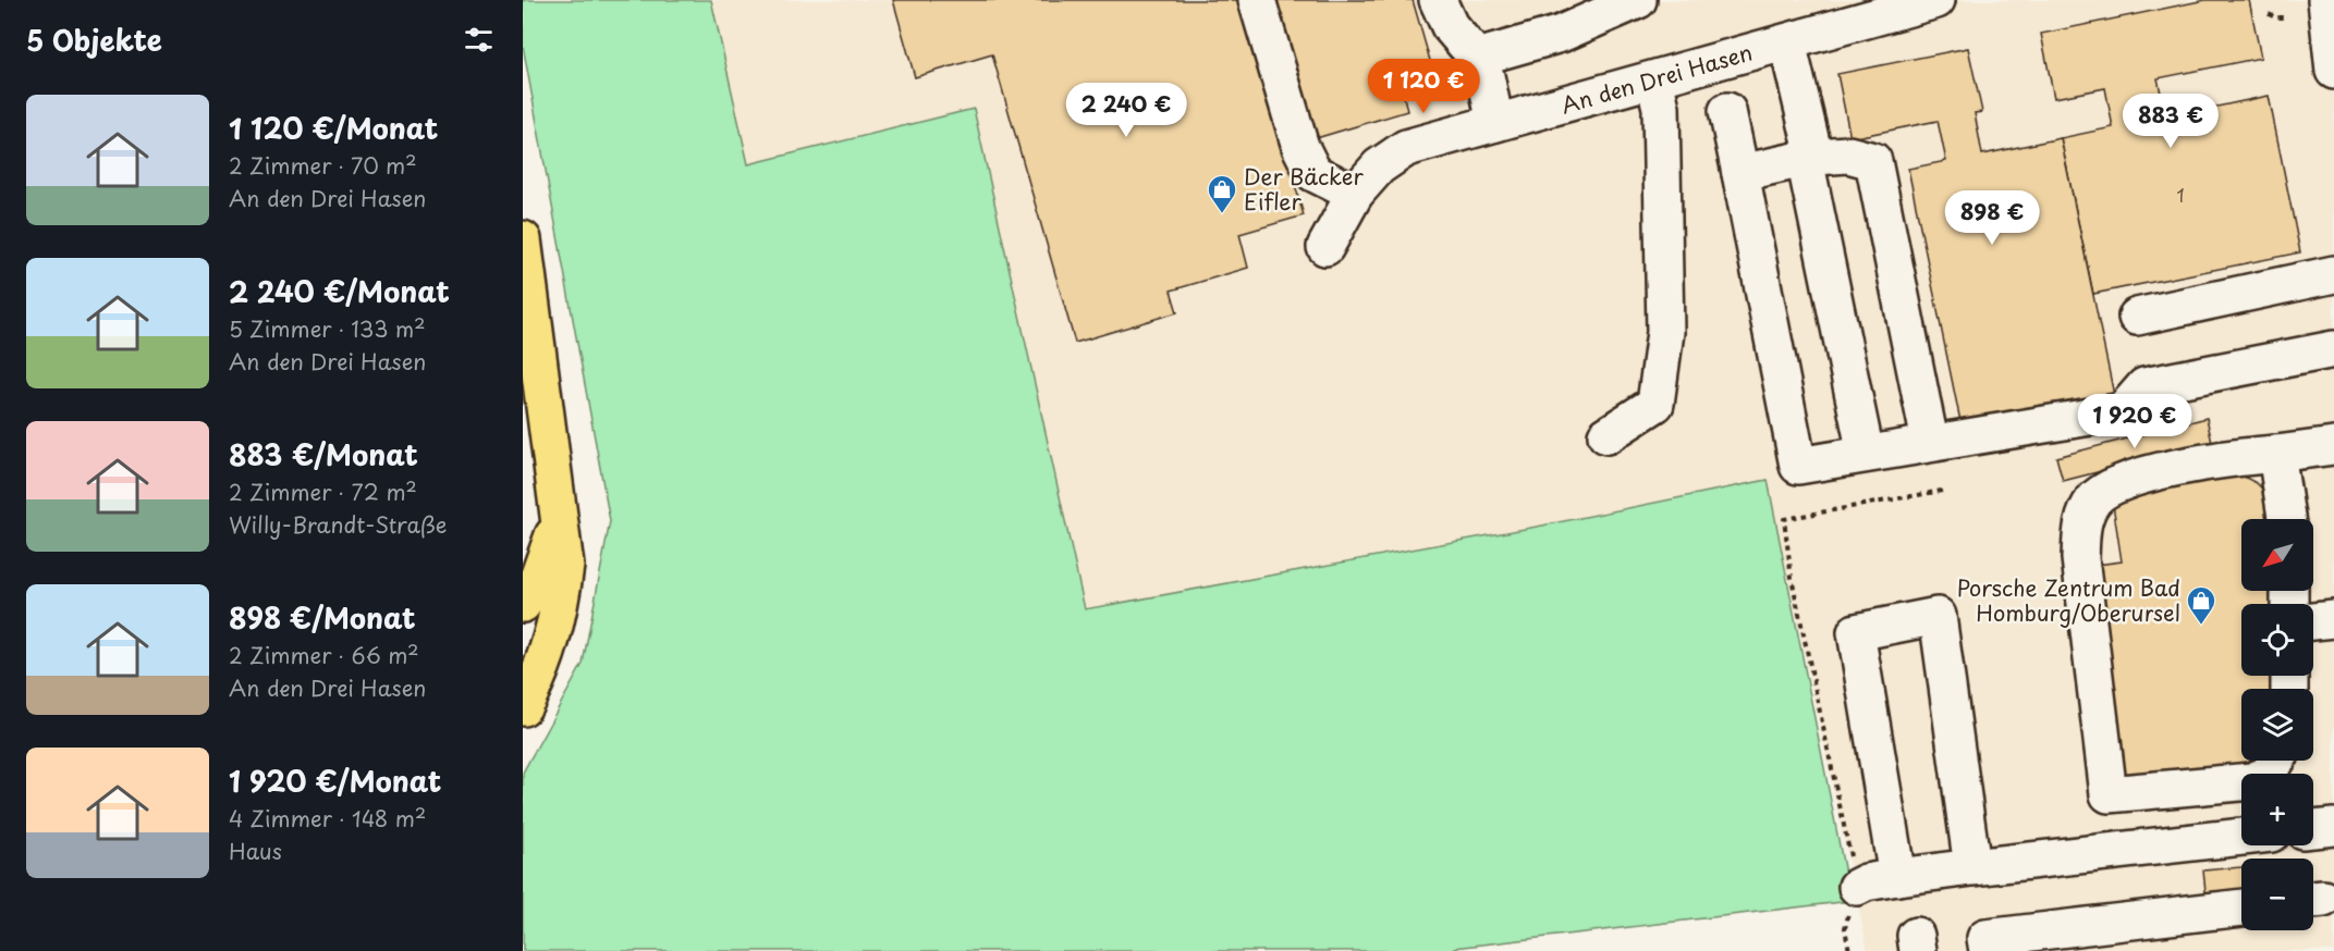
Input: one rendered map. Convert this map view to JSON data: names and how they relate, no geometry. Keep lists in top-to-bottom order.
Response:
{
  "streets": {
    "street": ["An den Drei Hasen"]
  },
  "places": {
    "shop": ["Der Bäcker Eifler", "Porsche Zentrum Bad Homburg/Oberursel"]
  },
  "house_numbers": ["1"],
  "north": "bottom left",
  "page": {
    "heading": "5 Objekte",
    "price": [
      "1 120 €",
      "2 240 €",
      "883 €",
      "898 €",
      "1 920 €"
    ],
    "list": [
      {
        "name": "1 120 €/Monat",
        "note": "2 Zimmer · 70 m² · An den Drei Hasen"
      },
      {
        "name": "2 240 €/Monat",
        "note": "5 Zimmer · 133 m² · An den Drei Hasen"
      },
      {
        "name": "883 €/Monat",
        "note": "2 Zimmer · 72 m² · Willy-Brandt-Straße"
      },
      {
        "name": "898 €/Monat",
        "note": "2 Zimmer · 66 m² · An den Drei Hasen"
      },
      {
        "name": "1 920 €/Monat",
        "note": "4 Zimmer · 148 m² · Haus"
      }
    ],
    "map_buttons": ["+", "−"]
  }
}
